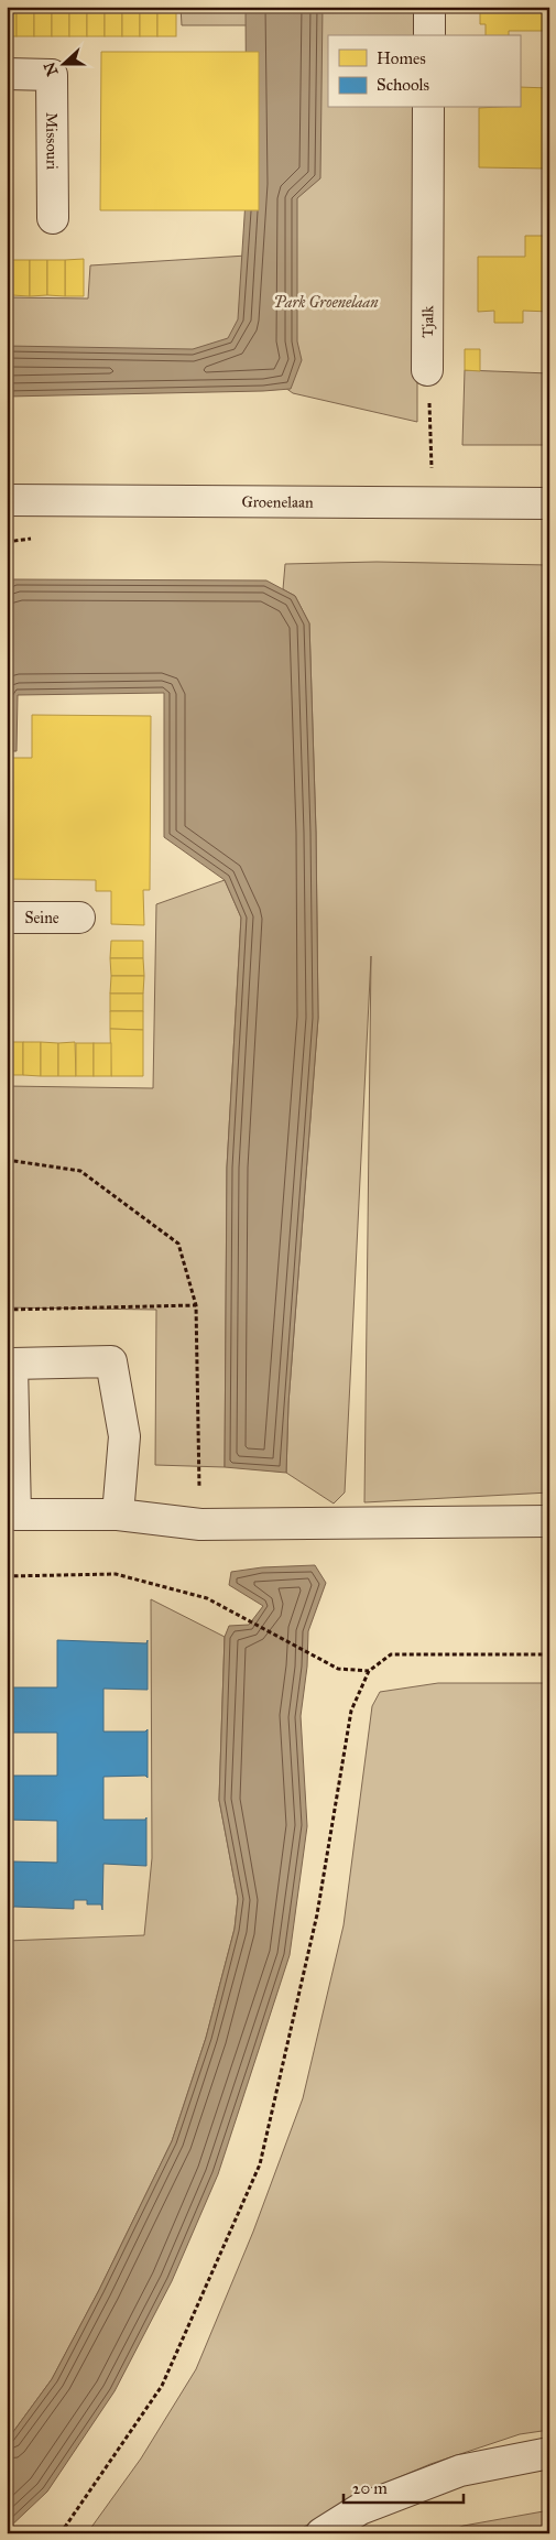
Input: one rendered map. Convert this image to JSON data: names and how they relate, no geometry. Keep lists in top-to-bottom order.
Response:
{
  "streets": {
    "street": [
      "Missouri",
      "Tjalk",
      "Groenelaan",
      "Seine"
    ]
  },
  "parks": ["Park Groenelaan"],
  "legend": ["Homes", "Schools"],
  "scale_bar": "20 m",
  "north": "left"
}
